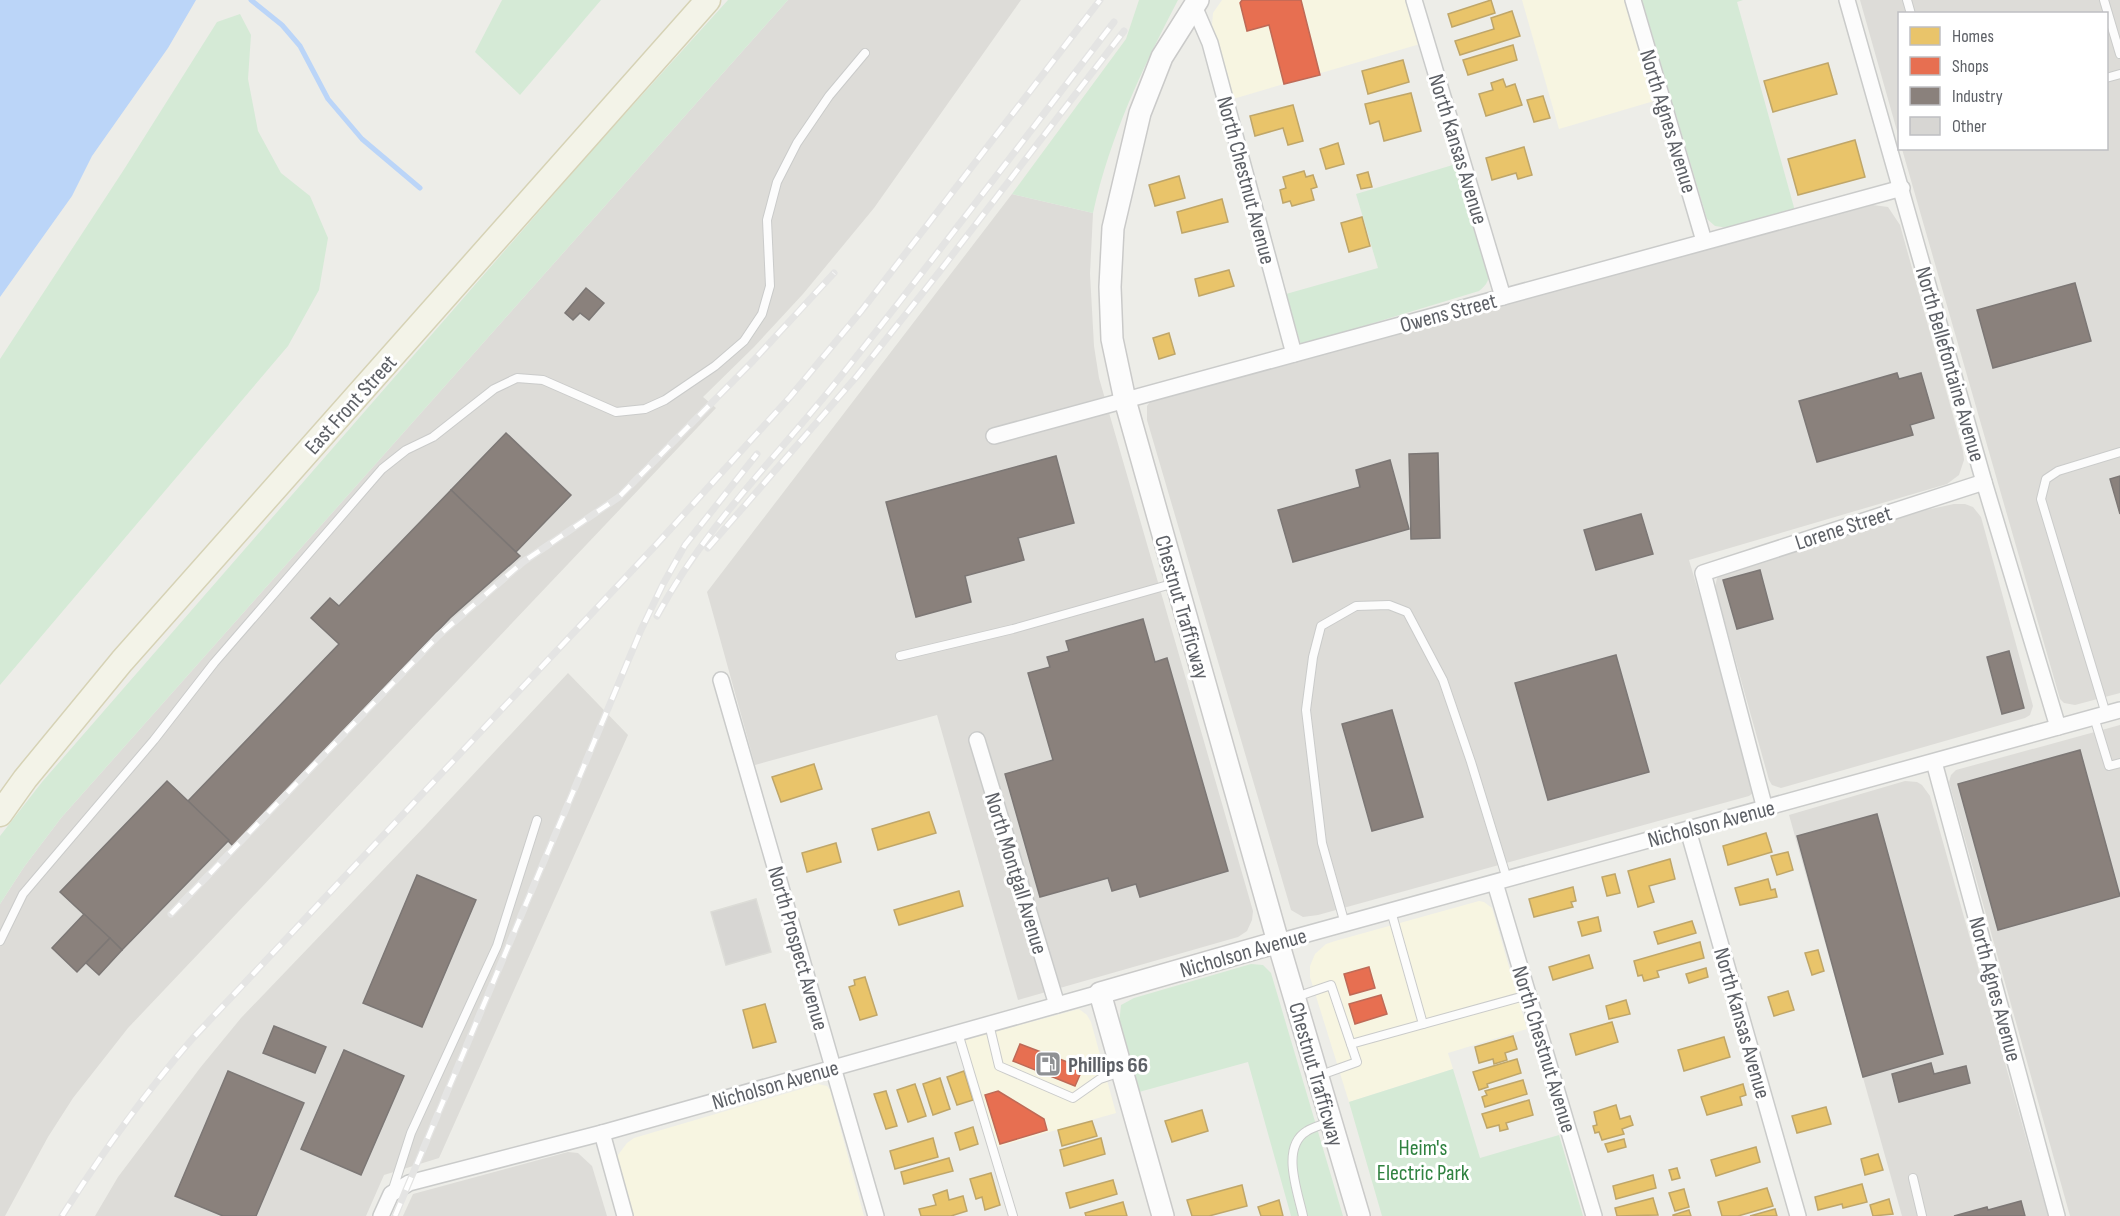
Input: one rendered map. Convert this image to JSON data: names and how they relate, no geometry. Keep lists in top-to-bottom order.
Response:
{
  "streets": {
    "main road": ["East Front Street"],
    "street": [
      "North Agnes Avenue",
      "North Kansas Avenue",
      "North Chestnut Avenue",
      "Owens Street",
      "North Bellefontaine Avenue",
      "Lorene Street",
      "Chestnut Trafficway",
      "Nicholson Avenue",
      "North Montgall Avenue",
      "North Prospect Avenue"
    ]
  },
  "crossings": [
    ["North Agnes Avenue", "Owens Street"],
    ["North Agnes Avenue", "Nicholson Avenue"],
    ["North Kansas Avenue", "Owens Street"],
    ["North Kansas Avenue", "Nicholson Avenue"],
    ["North Chestnut Avenue", "Owens Street"],
    ["North Chestnut Avenue", "Chestnut Trafficway"],
    ["North Chestnut Avenue", "Nicholson Avenue"],
    ["Owens Street", "North Bellefontaine Avenue"],
    ["Owens Street", "Chestnut Trafficway"],
    ["North Bellefontaine Avenue", "Lorene Street"],
    ["North Bellefontaine Avenue", "Nicholson Avenue"],
    ["Lorene Street", "Nicholson Avenue"],
    ["Chestnut Trafficway", "Nicholson Avenue"],
    ["Nicholson Avenue", "North Montgall Avenue"],
    ["Nicholson Avenue", "North Prospect Avenue"]
  ],
  "parks": ["Heim's Electric Park"],
  "places": {
    "fuel station": ["Phillips 66"]
  },
  "legend": [
    "Homes",
    "Shops",
    "Industry",
    "Other"
  ]
}
